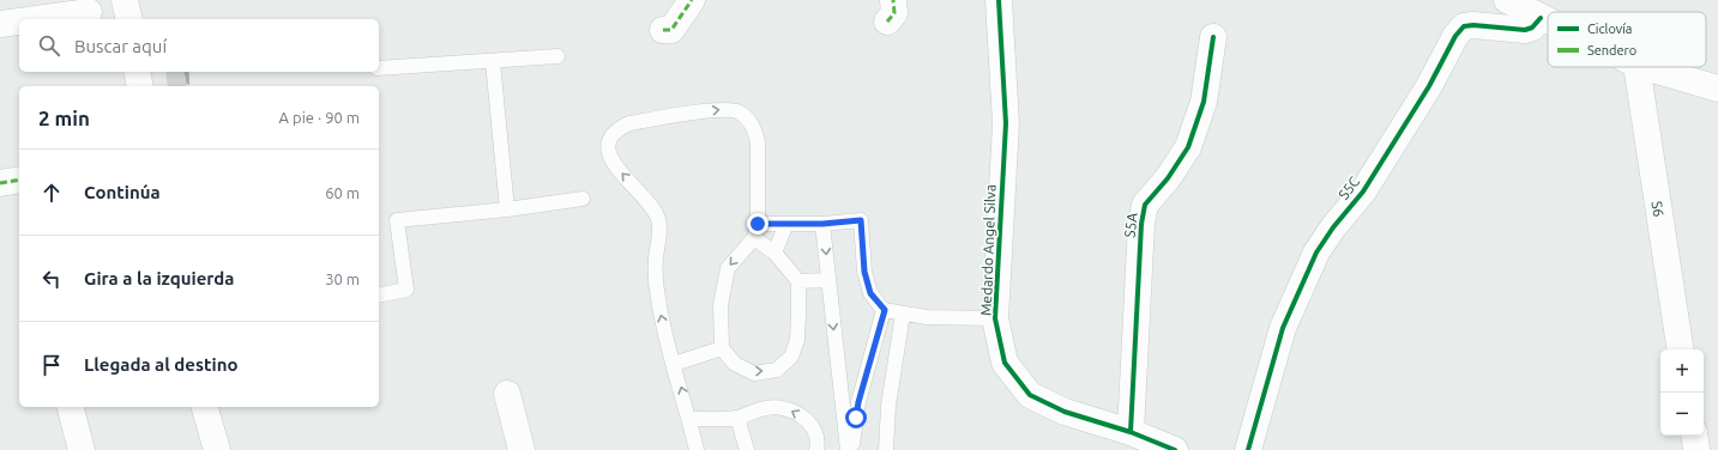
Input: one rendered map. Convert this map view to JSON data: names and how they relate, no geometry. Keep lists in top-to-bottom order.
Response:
{
  "streets": {
    "street": [
      "S5C",
      "S6",
      "S5A",
      "Medardo Angel Silva"
    ]
  },
  "crossings": [
    ["S5A", "Medardo Angel Silva"]
  ],
  "legend": ["Ciclovía", "Sendero"],
  "page": {
    "search": "Buscar aquí",
    "heading": ["2 min", "A pie · 90 m"],
    "list": [
      ["Continúa", "60 m"],
      ["Gira a la izquierda", "30 m"],
      "Llegada al destino"
    ],
    "map_buttons": ["+", "−"]
  }
}
